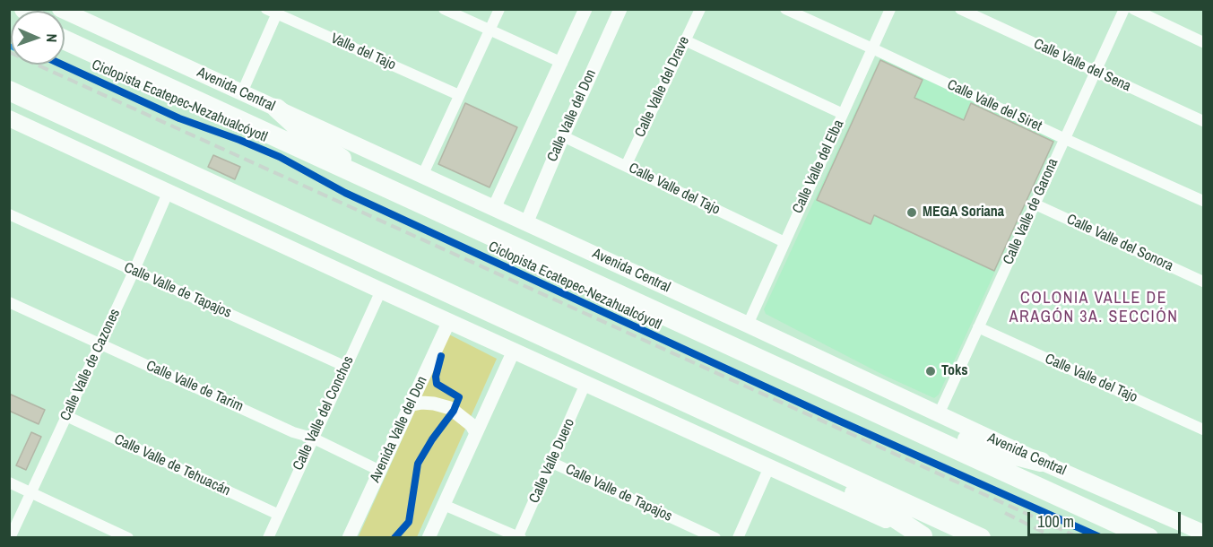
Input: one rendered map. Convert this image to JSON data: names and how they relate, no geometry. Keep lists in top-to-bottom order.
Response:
{
  "streets": {
    "highway": ["Avenida Central"],
    "street": [
      "Valle del Tajo",
      "Calle Valle del Sena",
      "Calle Valle del Drave",
      "Calle Valle del Siret",
      "Calle Valle del Don",
      "Calle Valle del Elba",
      "Calle Valle del Tajo",
      "Calle Valle de Garona",
      "Calle Valle del Sonora",
      "Calle Valle de Tapajos",
      "Calle Valle de Cazones",
      "Calle Valle de Tarim",
      "Calle Valle del Conchos",
      "Avenida Valle del Don",
      "Calle Valle Duero",
      "Calle Valle de Tehuacán"
    ],
    "cycle path": ["Ciclopista Ecatepec-Nezahualcóyotl"]
  },
  "crossings": [
    ["Calle Valle del Sena", "Calle Valle de Garona"],
    ["Calle Valle del Drave", "Calle Valle del Tajo"],
    ["Avenida Central", "Calle Valle del Don"],
    ["Avenida Central", "Calle Valle del Elba"],
    ["Avenida Central", "Calle Valle de Garona"],
    ["Calle Valle del Siret", "Calle Valle del Elba"],
    ["Calle Valle del Siret", "Calle Valle de Garona"],
    ["Calle Valle del Don", "Calle Valle del Tajo"],
    ["Calle Valle del Elba", "Calle Valle del Tajo"],
    ["Calle Valle del Tajo", "Calle Valle de Garona"],
    ["Calle Valle de Garona", "Calle Valle del Sonora"],
    ["Calle Valle de Tapajos", "Calle Valle de Cazones"],
    ["Calle Valle de Tapajos", "Calle Valle del Conchos"],
    ["Calle Valle de Tapajos", "Calle Valle Duero"],
    ["Calle Valle de Cazones", "Calle Valle de Tarim"],
    ["Calle Valle de Cazones", "Calle Valle de Tehuacán"],
    ["Calle Valle de Tarim", "Calle Valle del Conchos"],
    ["Calle Valle de Tarim", "Avenida Valle del Don"],
    ["Calle Valle del Conchos", "Calle Valle de Tehuacán"]
  ],
  "districts": ["COLONIA VALLE DE ARAGÓN 3A. SECCIÓN"],
  "places": ["MEGA Soriana", "Toks"],
  "scale_bar": "100 m",
  "north": "right"
}
